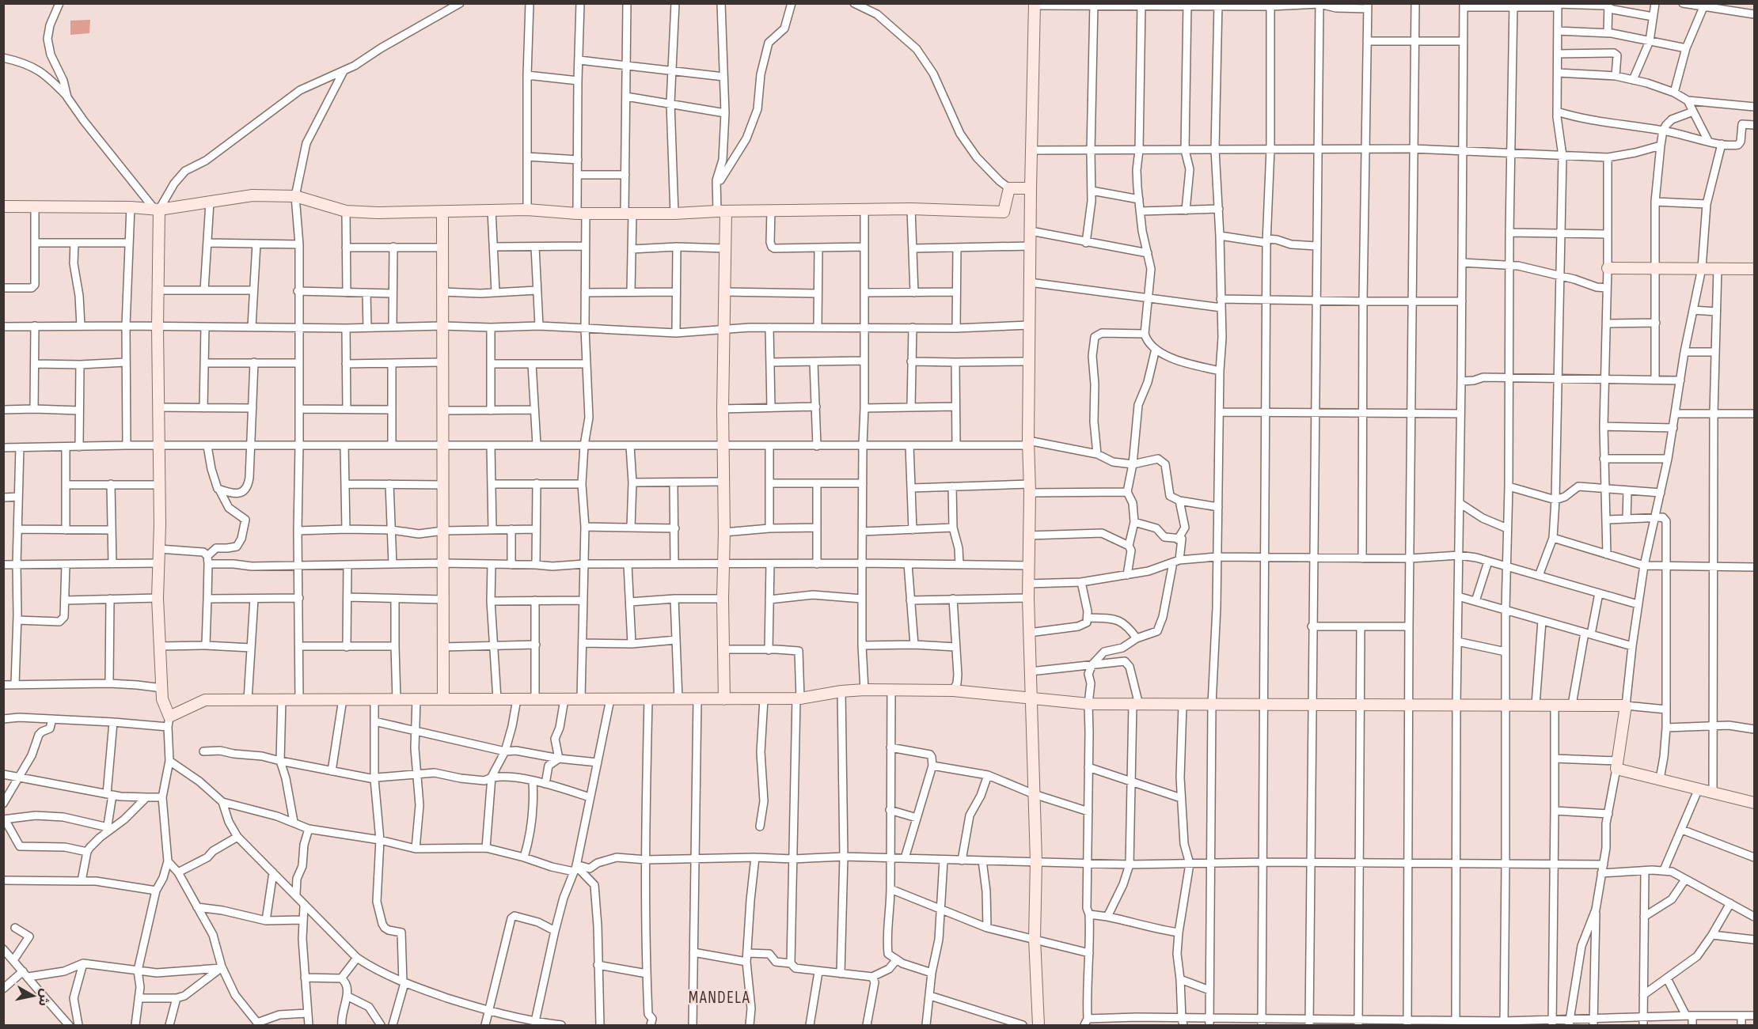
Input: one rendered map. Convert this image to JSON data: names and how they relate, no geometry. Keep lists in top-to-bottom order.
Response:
{
  "districts": ["MANDELA"],
  "north": "right"
}
